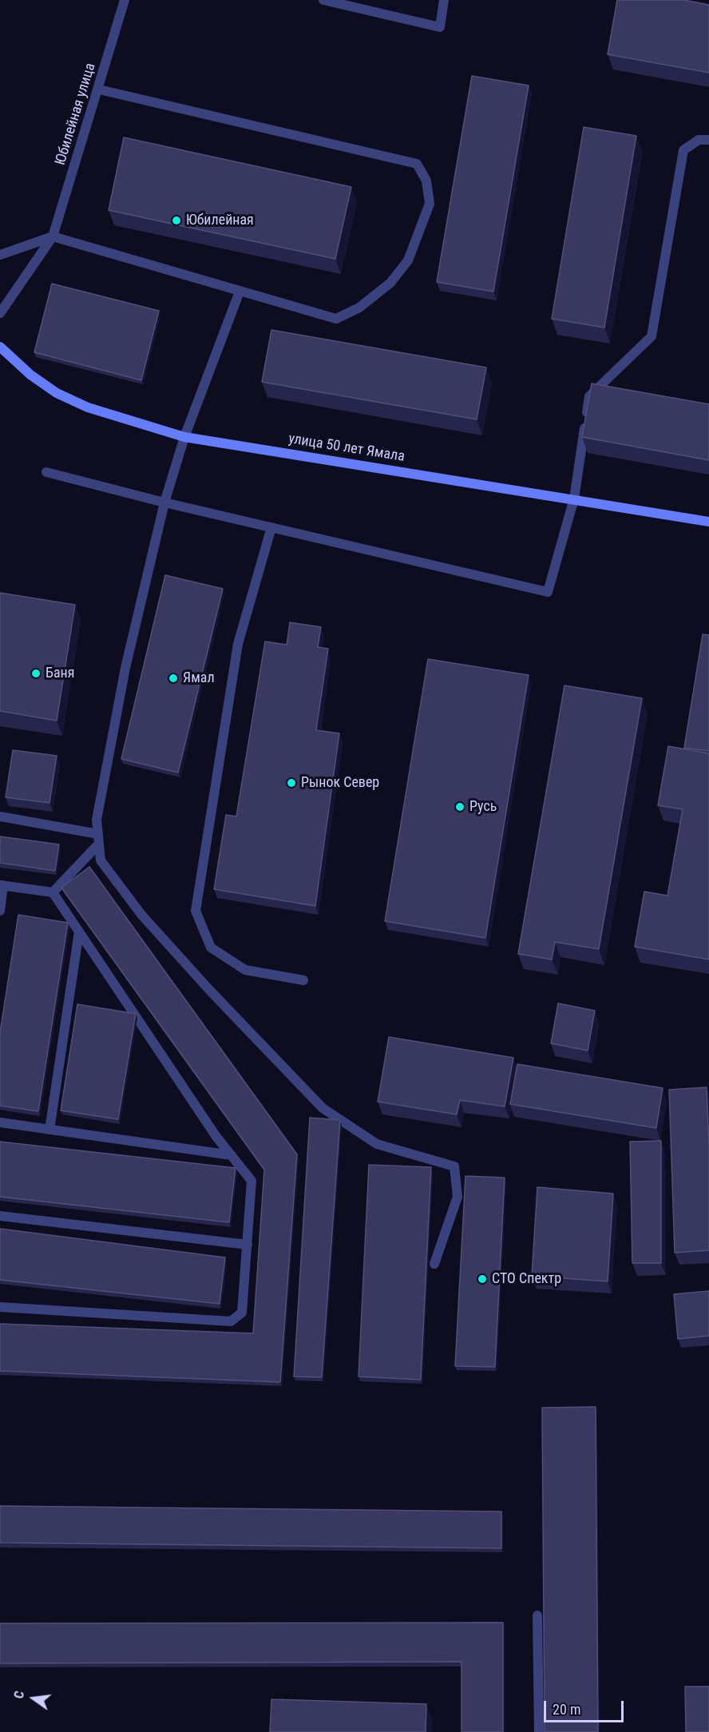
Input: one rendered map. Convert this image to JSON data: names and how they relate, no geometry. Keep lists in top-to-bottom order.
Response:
{
  "streets": {
    "street": ["Юбилейная улица", "улица 50 лет Ямала"]
  },
  "places": [
    "Юбилейная",
    "Баня",
    "Ямал",
    "Рынок Север",
    "Русь",
    "СТО Спектр"
  ],
  "scale_bar": "20 m",
  "north": "left"
}
